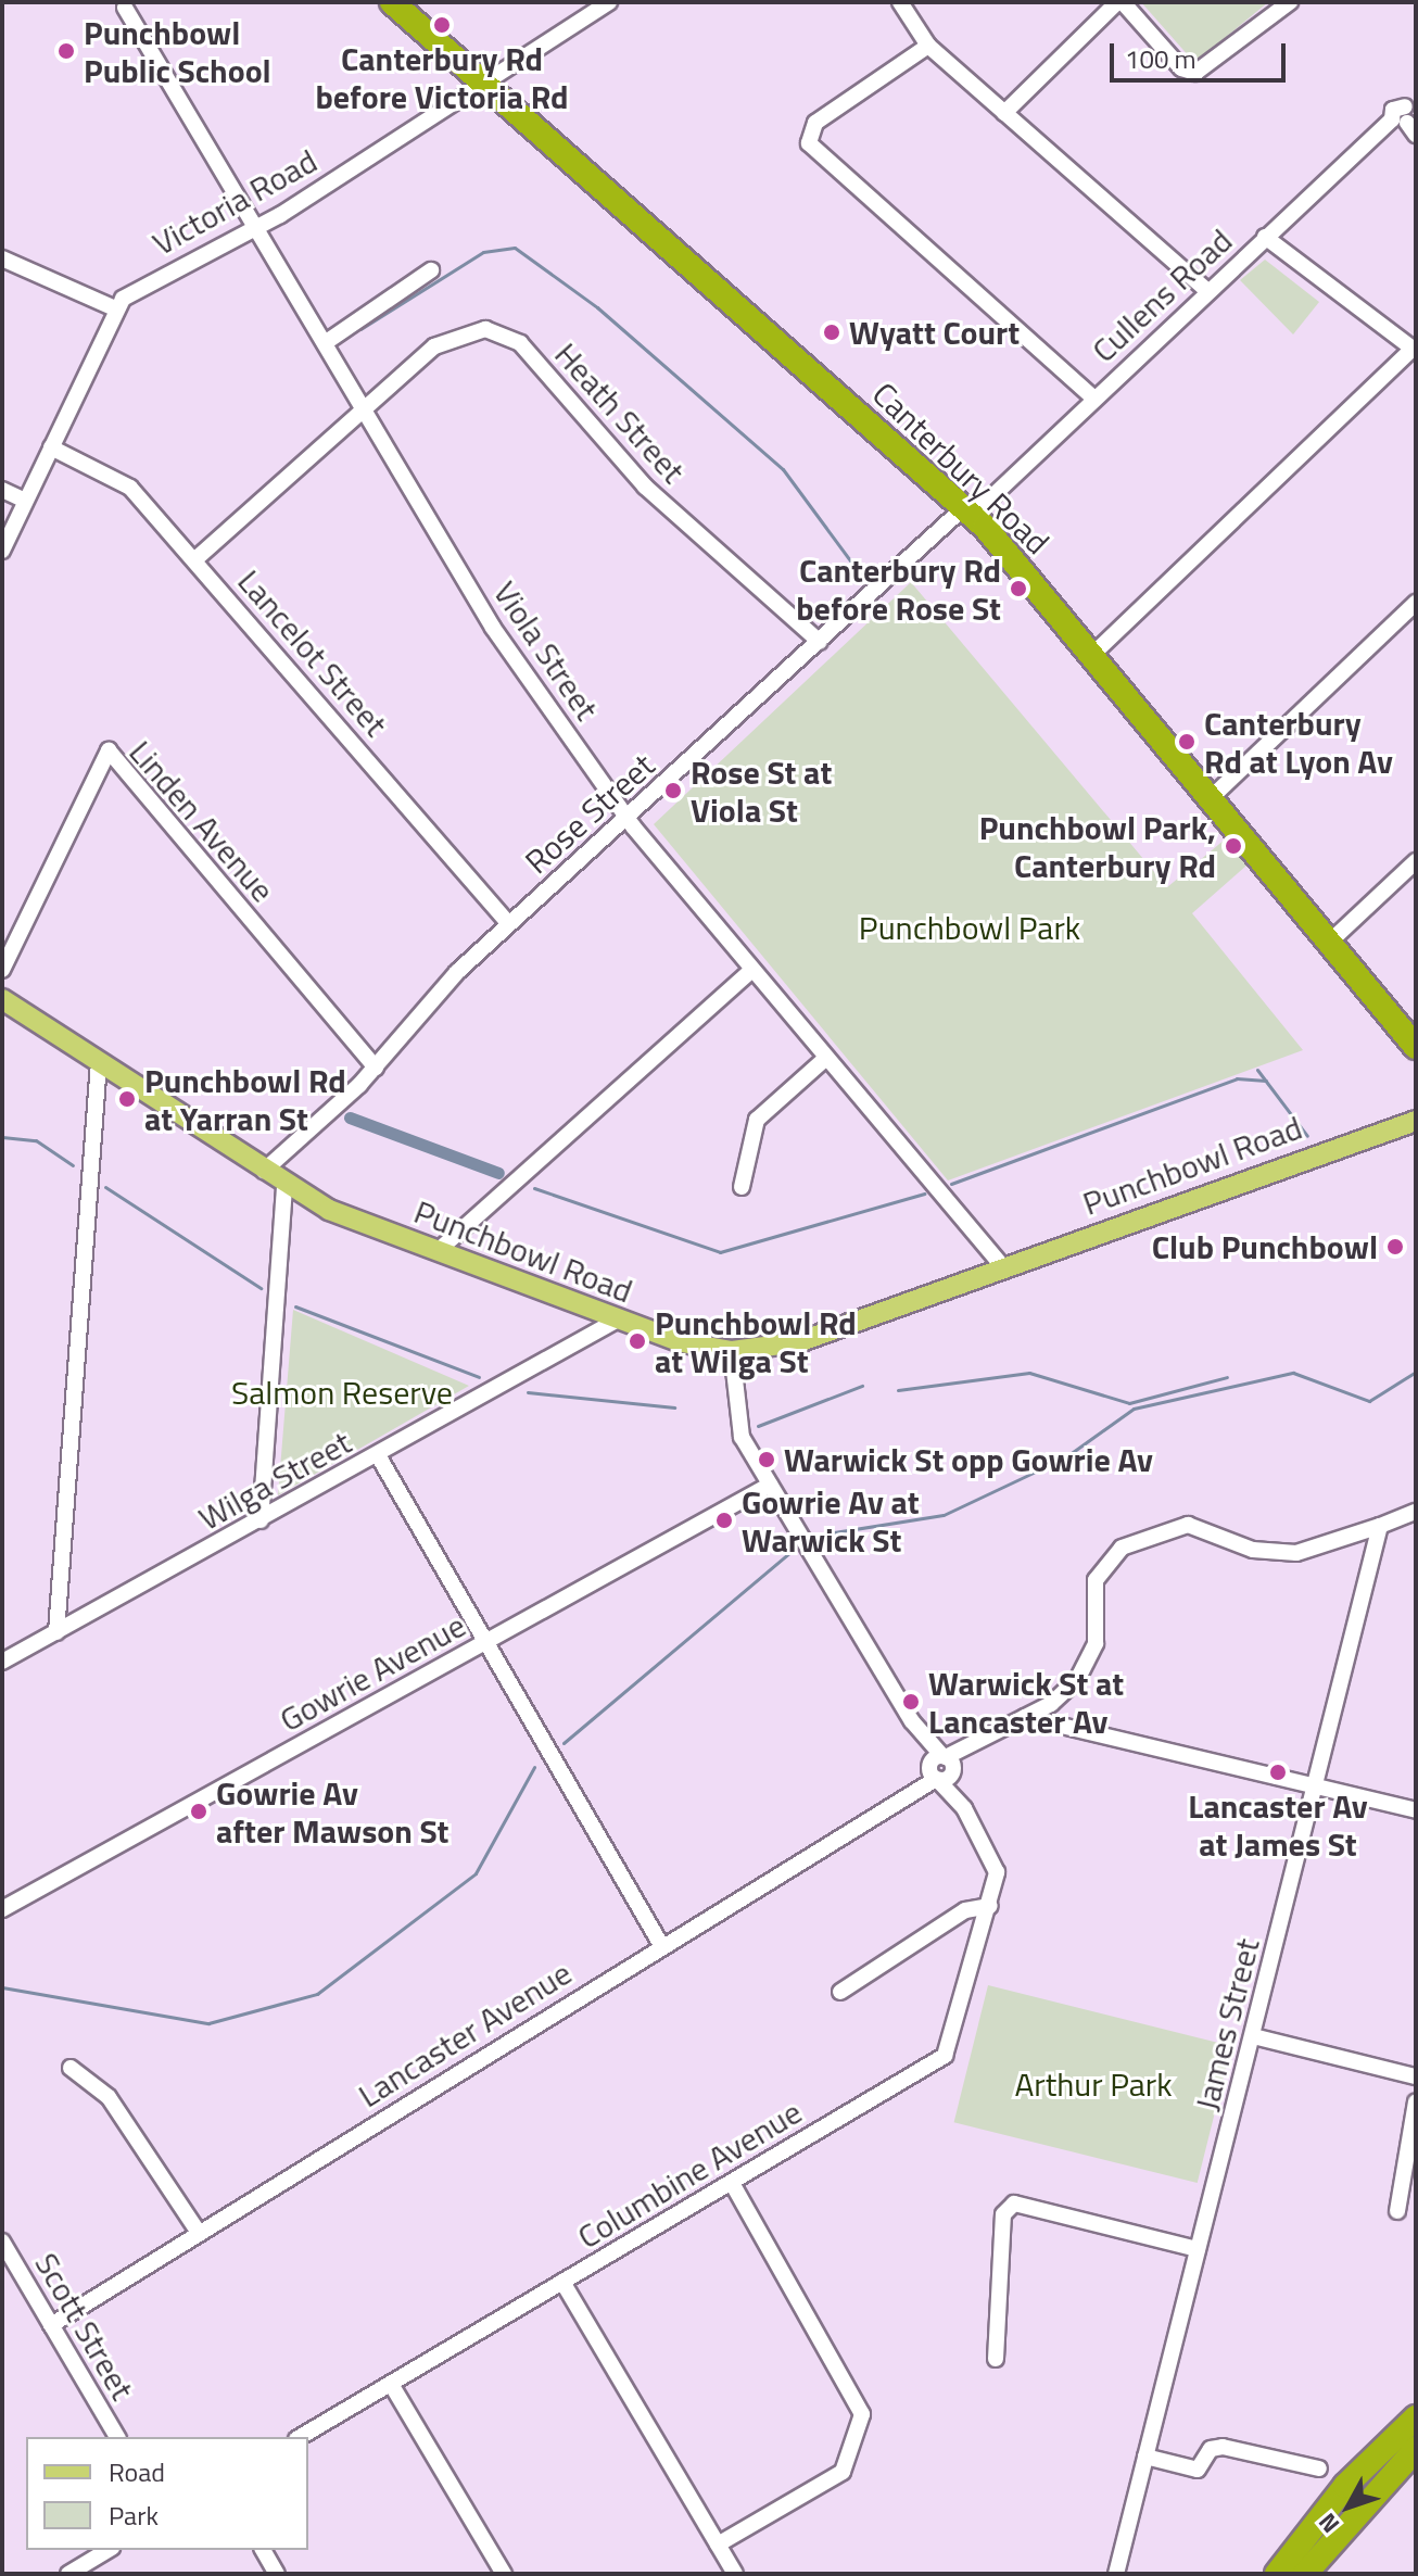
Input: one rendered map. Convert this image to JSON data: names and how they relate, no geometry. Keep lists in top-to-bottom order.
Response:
{
  "streets": {
    "highway": ["Canterbury Road"],
    "main road": ["Punchbowl Road"],
    "street": [
      "Victoria Road",
      "Cullens Road",
      "Heath Street",
      "Viola Street",
      "Lancelot Street",
      "Rose Street",
      "Linden Avenue",
      "Wilga Street",
      "Gowrie Avenue",
      "James Street",
      "Lancaster Avenue",
      "Columbine Avenue",
      "Scott Street"
    ]
  },
  "crossings": [
    ["Victoria Road", "Canterbury Road"],
    ["Victoria Road", "Viola Street"],
    ["Victoria Road", "Lancelot Street"],
    ["Cullens Road", "Canterbury Road"],
    ["Cullens Road", "Rose Street"],
    ["Heath Street", "Viola Street"],
    ["Heath Street", "Lancelot Street"],
    ["Heath Street", "Rose Street"],
    ["Canterbury Road", "Rose Street"],
    ["Viola Street", "Rose Street"],
    ["Viola Street", "Punchbowl Road"],
    ["Lancelot Street", "Rose Street"],
    ["Rose Street", "Linden Avenue"],
    ["Rose Street", "Punchbowl Road"],
    ["Punchbowl Road", "Wilga Street"],
    ["James Street", "Lancaster Avenue"],
    ["Lancaster Avenue", "Columbine Avenue"],
    ["Lancaster Avenue", "Scott Street"]
  ],
  "parks": ["Punchbowl Park", "Salmon Reserve", "Arthur Park"],
  "places": [
    "Canterbury Rd before Victoria Rd",
    "Punchbowl Public School",
    "Wyatt Court",
    "Canterbury Rd before Rose St",
    "Canterbury Rd at Lyon Av",
    "Rose St at Viola St",
    "Punchbowl Park, Canterbury Rd",
    "Punchbowl Rd at Yarran St",
    "Club Punchbowl",
    "Punchbowl Rd at Wilga St",
    "Warwick St opp Gowrie Av",
    "Gowrie Av at Warwick St",
    "Warwick St at Lancaster Av",
    "Lancaster Av at James St",
    "Gowrie Av after Mawson St"
  ],
  "legend": ["Road", "Park"],
  "scale_bar": "100 m",
  "north": "bottom left"
}
